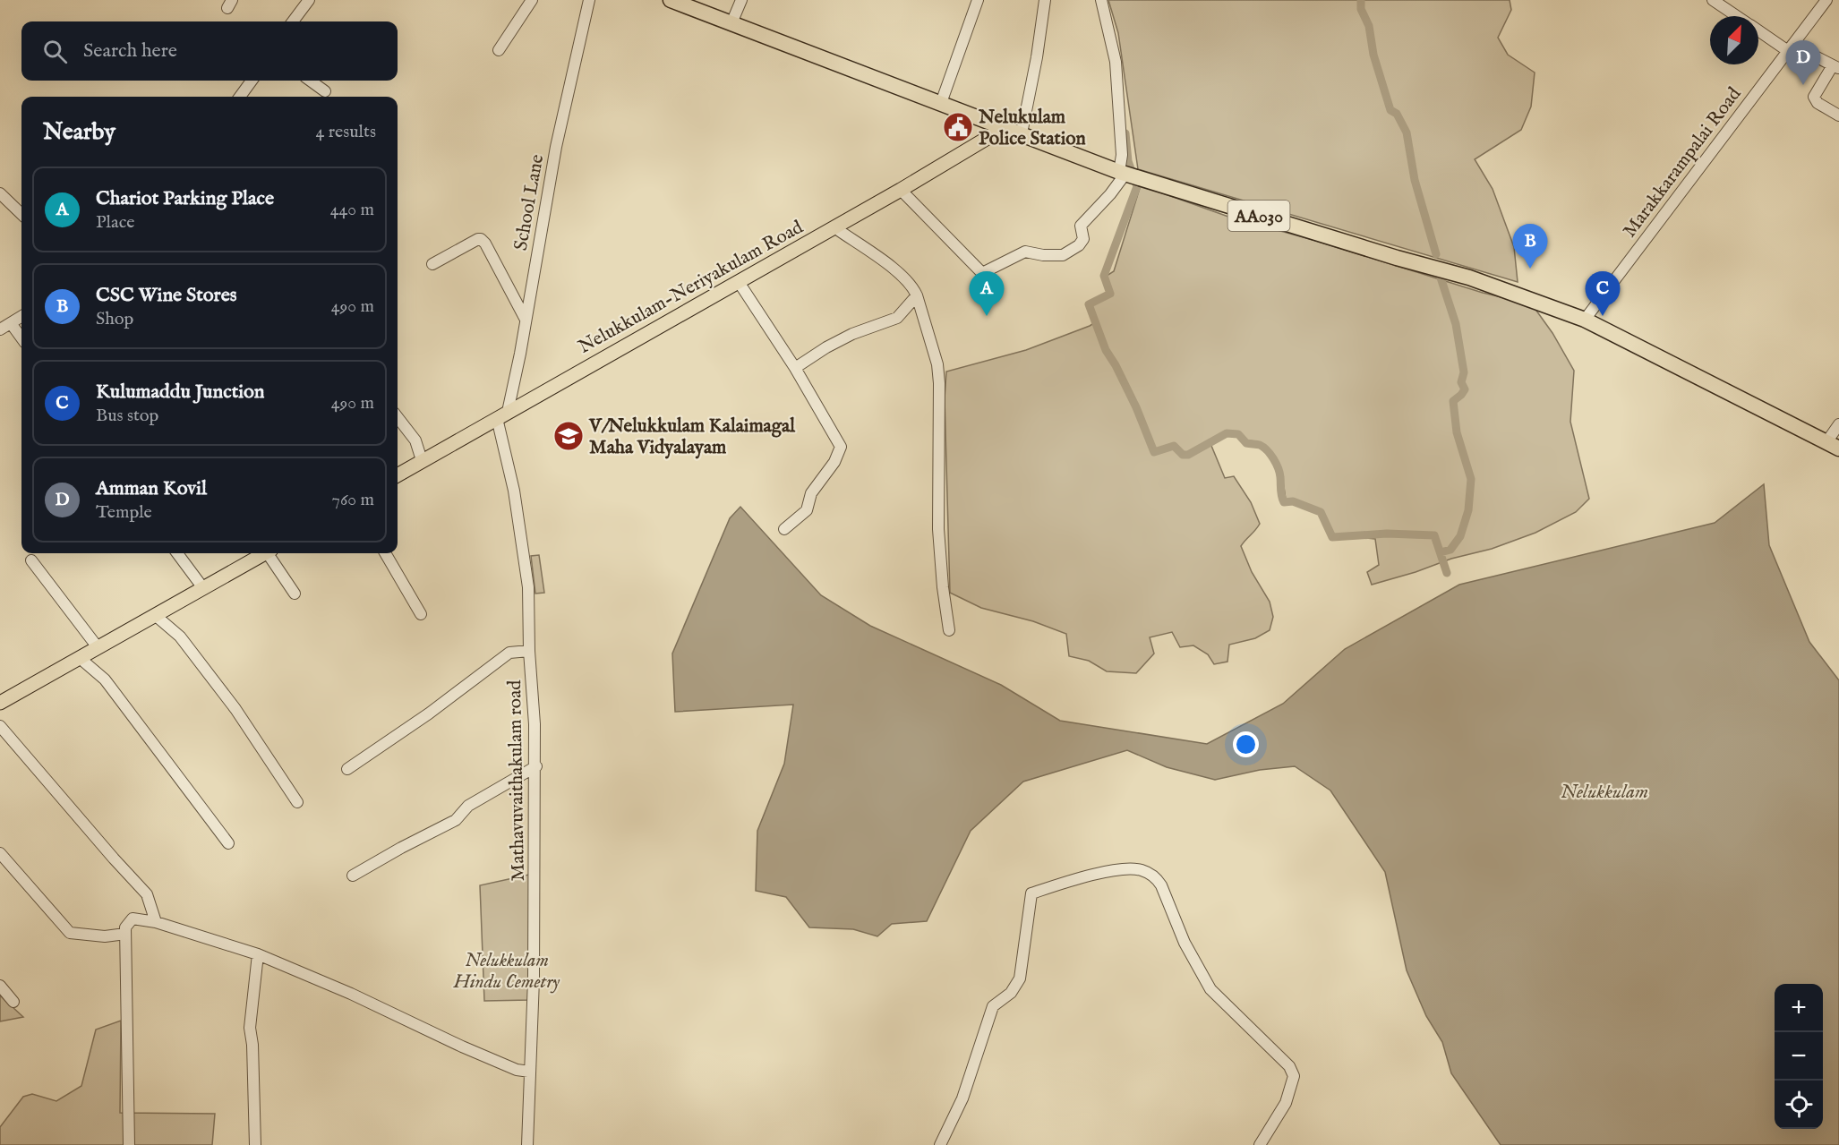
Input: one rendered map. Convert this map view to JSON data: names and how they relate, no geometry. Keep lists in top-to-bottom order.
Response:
{
  "streets": {
    "highway": ["AA030"],
    "main road": ["Nelukkulam-Neriyakulam Road"],
    "street": ["Marakkarampalai Road", "School Lane", "Mathavuvaithakulam road"]
  },
  "crossings": [
    ["Marakkarampalai Road", "AA030"],
    ["School Lane", "Nelukkulam-Neriyakulam Road"],
    ["School Lane", "Mathavuvaithakulam road"],
    ["AA030", "Nelukkulam-Neriyakulam Road"],
    ["Nelukkulam-Neriyakulam Road", "Mathavuvaithakulam road"]
  ],
  "water": ["Nelukkulam"],
  "parks": ["Nelukkulam Hindu Cemetry"],
  "places": {
    "public building": ["Nelukulam Police Station"],
    "school or university": ["V/Nelukkulam Kalaimagal Maha Vidyalayam"]
  },
  "north": "top right",
  "page": {
    "search": "Search here",
    "pins": [
      "D",
      "B",
      "A",
      "C"
    ],
    "heading": ["Nearby", "4 results"],
    "list": [
      {
        "mark": "A",
        "name": "Chariot Parking Place",
        "note": "Place",
        "value": "440 m"
      },
      {
        "mark": "B",
        "name": "CSC Wine Stores",
        "note": "Shop",
        "value": "490 m"
      },
      {
        "mark": "C",
        "name": "Kulumaddu Junction",
        "note": "Bus stop",
        "value": "490 m"
      },
      {
        "mark": "D",
        "name": "Amman Kovil",
        "note": "Temple",
        "value": "760 m"
      }
    ],
    "map_buttons": ["+", "−"]
  }
}
